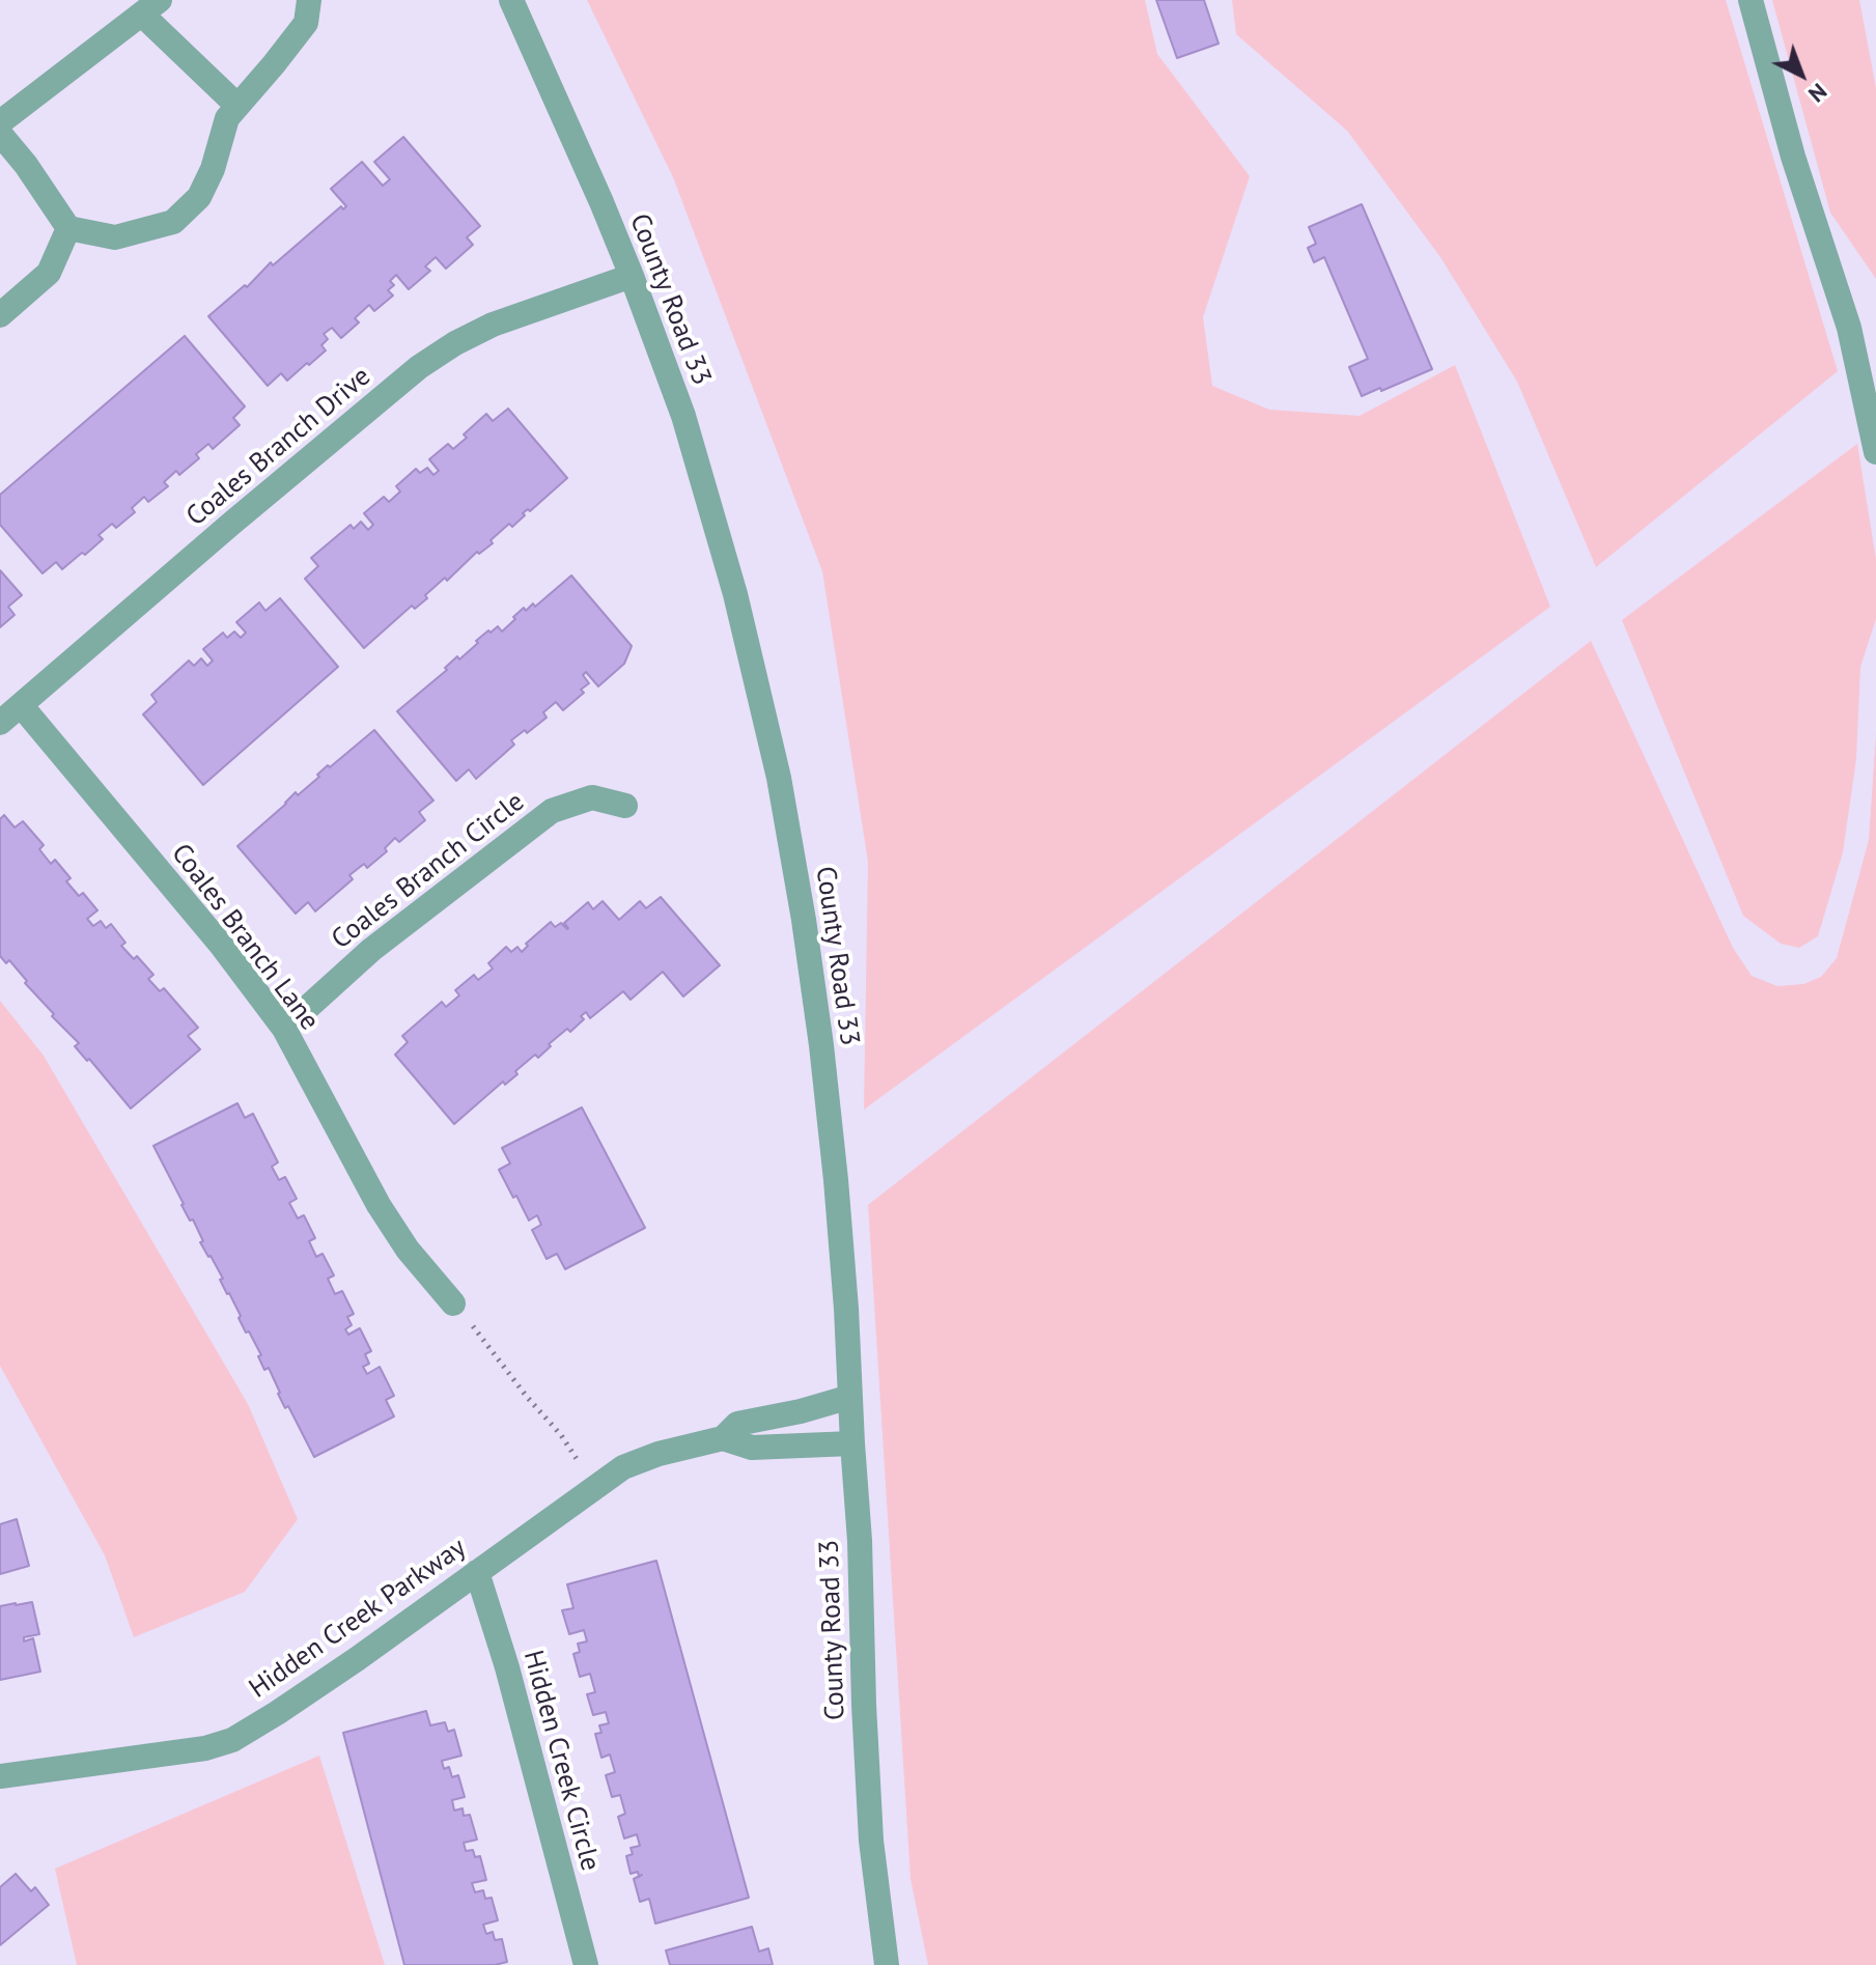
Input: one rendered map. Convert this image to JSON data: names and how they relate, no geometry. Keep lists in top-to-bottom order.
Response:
{
  "streets": {
    "street": [
      "County Road 33",
      "Coales Branch Drive",
      "Coales Branch Circle",
      "Coales Branch Lane",
      "Hidden Creek Parkway",
      "Hidden Creek Circle"
    ]
  },
  "crossings": [
    ["County Road 33", "Coales Branch Drive"],
    ["County Road 33", "Hidden Creek Parkway"],
    ["Coales Branch Drive", "Coales Branch Lane"],
    ["Coales Branch Circle", "Coales Branch Lane"],
    ["Hidden Creek Parkway", "Hidden Creek Circle"]
  ],
  "north": "bottom right"
}
